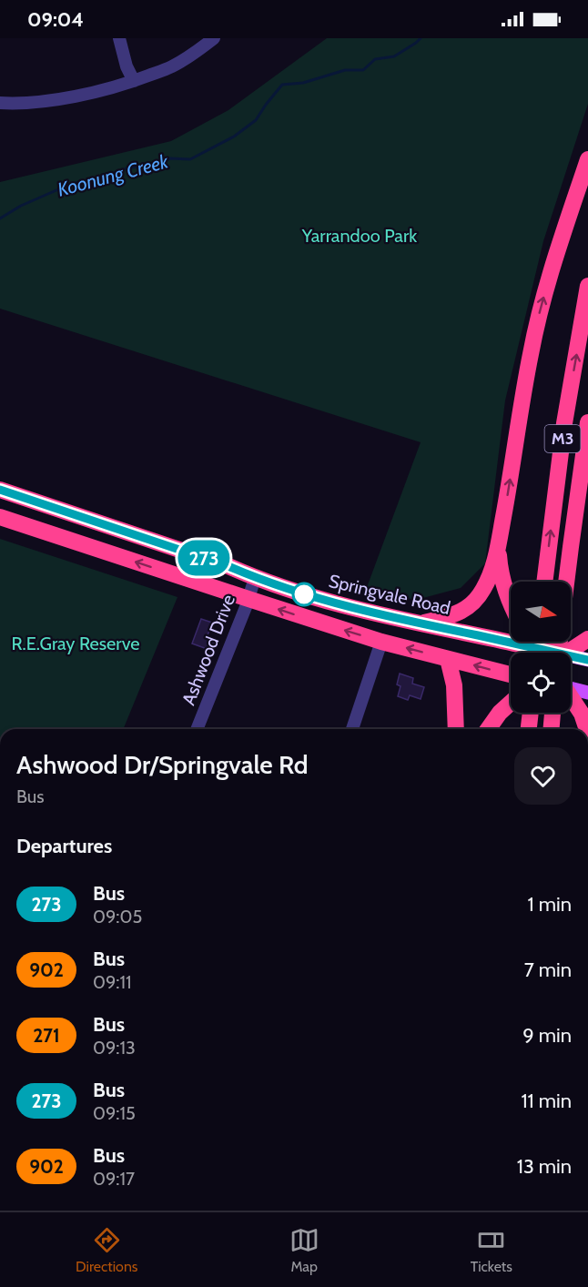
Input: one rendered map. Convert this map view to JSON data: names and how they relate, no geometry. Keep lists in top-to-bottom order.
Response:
{
  "streets": {
    "highway": ["M3", "Springvale Road"],
    "street": ["Ashwood Drive"]
  },
  "crossings": [
    ["Springvale Road", "Ashwood Drive"]
  ],
  "water": ["Koonung Creek"],
  "parks": ["Yarrandoo Park", "R.E.Gray Reserve"],
  "lines": ["bus line 273"],
  "north": "right",
  "page": {
    "status": "09:04",
    "on_map": "273",
    "heading": [
      ["Ashwood Dr/Springvale Rd", "Bus"],
      "Departures"
    ],
    "list": [
      {
        "mark": "273",
        "name": "Bus",
        "note": "09:05",
        "value": "1 min"
      },
      {
        "mark": "902",
        "name": "Bus",
        "note": "09:11",
        "value": "7 min"
      },
      {
        "mark": "271",
        "name": "Bus",
        "note": "09:13",
        "value": "9 min"
      },
      {
        "mark": "273",
        "name": "Bus",
        "note": "09:15",
        "value": "11 min"
      },
      {
        "mark": "902",
        "name": "Bus",
        "note": "09:17",
        "value": "13 min"
      }
    ],
    "tabs": ["Directions", "Map", "Tickets"]
  }
}
